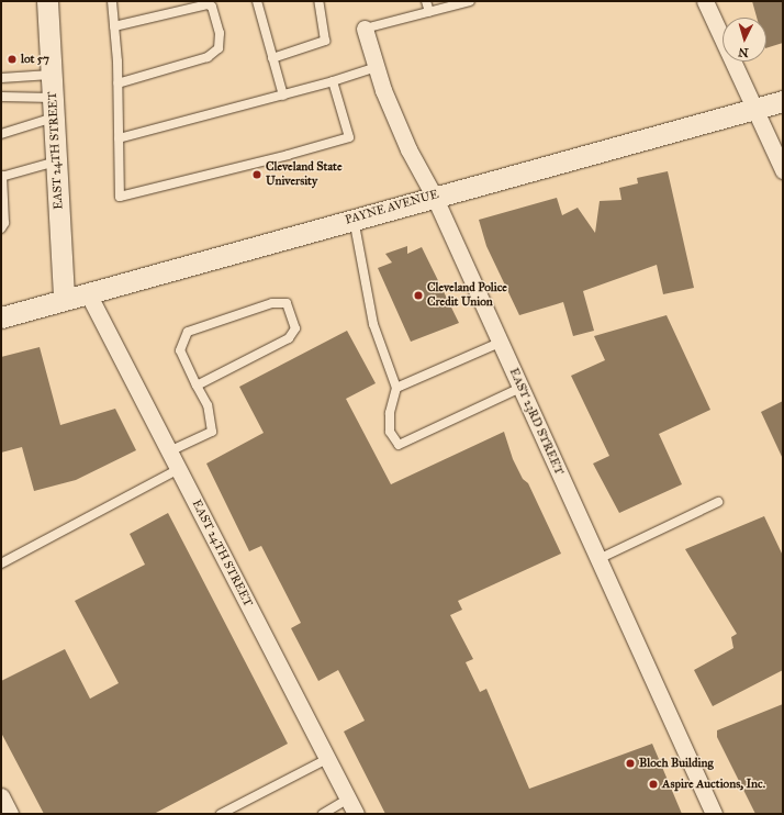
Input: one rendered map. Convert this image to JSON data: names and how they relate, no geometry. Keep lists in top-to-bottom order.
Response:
{
  "streets": {
    "street": ["EAST 24TH STREET", "PAYNE AVENUE", "EAST 23RD STREET"]
  },
  "crossings": [
    ["EAST 24TH STREET", "PAYNE AVENUE"],
    ["PAYNE AVENUE", "EAST 23RD STREET"]
  ],
  "places": [
    "lot 57",
    "Cleveland State University",
    "Cleveland Police Credit Union",
    "Bloch Building",
    "Aspire Auctions, Inc."
  ],
  "north": "bottom"
}
